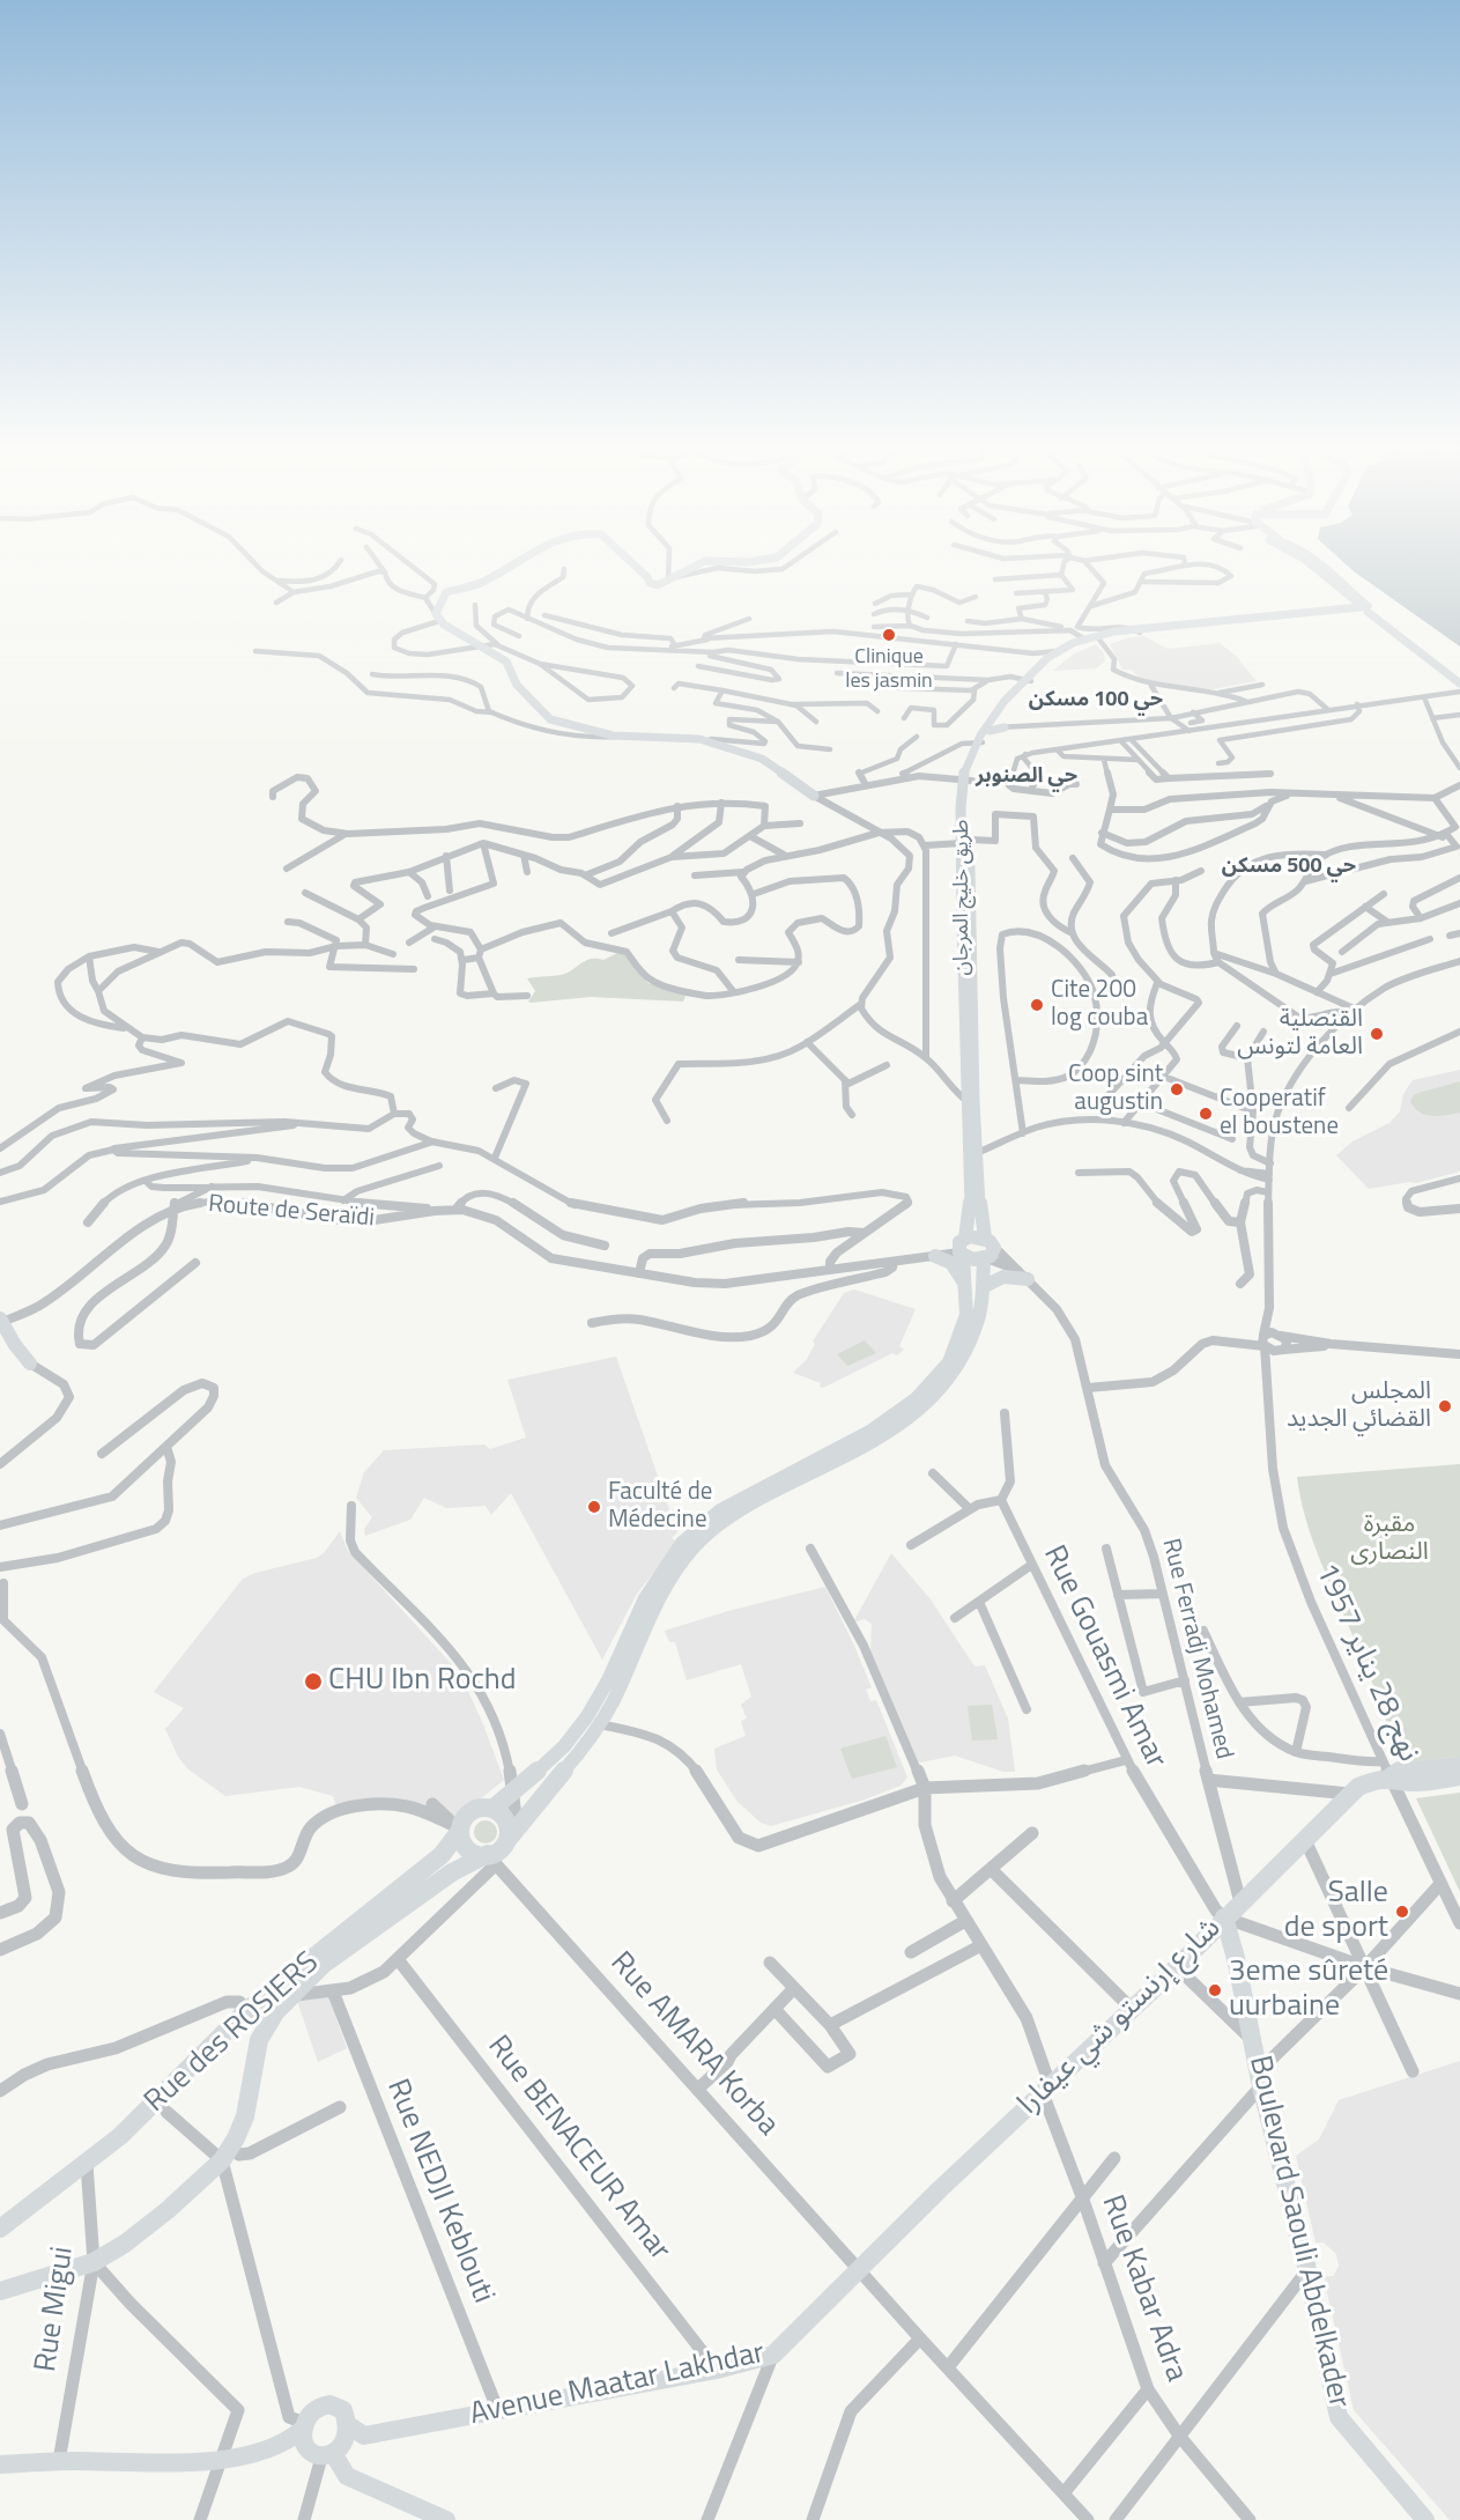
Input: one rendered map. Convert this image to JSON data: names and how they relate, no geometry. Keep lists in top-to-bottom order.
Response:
{
  "streets": {
    "main road": [
      "طريق خليج المرجان",
      "شارع إرنستو شي عيفارا",
      "Rue des ROSIERS",
      "Boulevard Saouli Abdelkader",
      "Avenue Maatar Lakhdar"
    ],
    "street": [
      "Route de Seraïdi",
      "Rue Ferradj Mohamed",
      "Rue Gouasmi Amar",
      "نهج 28 يناير 1957",
      "Rue AMARA Korba",
      "Rue BENACEUR Amar",
      "Rue NEDJI Keblouti",
      "Rue Kabar Adra",
      "Rue Migui"
    ]
  },
  "crossings": [
    ["طريق خليج المرجان", "Route de Seraïdi"],
    ["طريق خليج المرجان", "Rue Ferradj Mohamed"],
    ["Rue Ferradj Mohamed", "شارع إرنستو شي عيفارا"],
    ["Rue Gouasmi Amar", "شارع إرنستو شي عيفارا"],
    ["Rue Gouasmi Amar", "Boulevard Saouli Abdelkader"],
    ["نهج 28 يناير 1957", "شارع إرنستو شي عيفارا"],
    ["شارع إرنستو شي عيفارا", "Rue AMARA Korba"],
    ["شارع إرنستو شي عيفارا", "Boulevard Saouli Abdelkader"],
    ["شارع إرنستو شي عيفارا", "Rue Kabar Adra"],
    ["شارع إرنستو شي عيفارا", "Avenue Maatar Lakhdar"],
    ["Rue des ROSIERS", "Rue AMARA Korba"],
    ["Rue des ROSIERS", "Rue Migui"],
    ["Rue AMARA Korba", "Avenue Maatar Lakhdar"],
    ["Rue BENACEUR Amar", "Avenue Maatar Lakhdar"],
    ["Rue NEDJI Keblouti", "Avenue Maatar Lakhdar"]
  ],
  "districts": ["حي 100 مسكن", "حي الصنوبر", "حي 500 مسكن"],
  "parks": ["مقبرة النصارى"],
  "places": [
    "Clinique les jasmin",
    "Cite 200 log couba",
    "القنصلية العامة لتونس",
    "Coop sint augustin",
    "Cooperatif el boustene",
    "المجلس القضائي الجديد",
    "Faculté de Médecine",
    "CHU Ibn Rochd",
    "Salle de sport",
    "3eme sûreté uurbaine"
  ]
}
